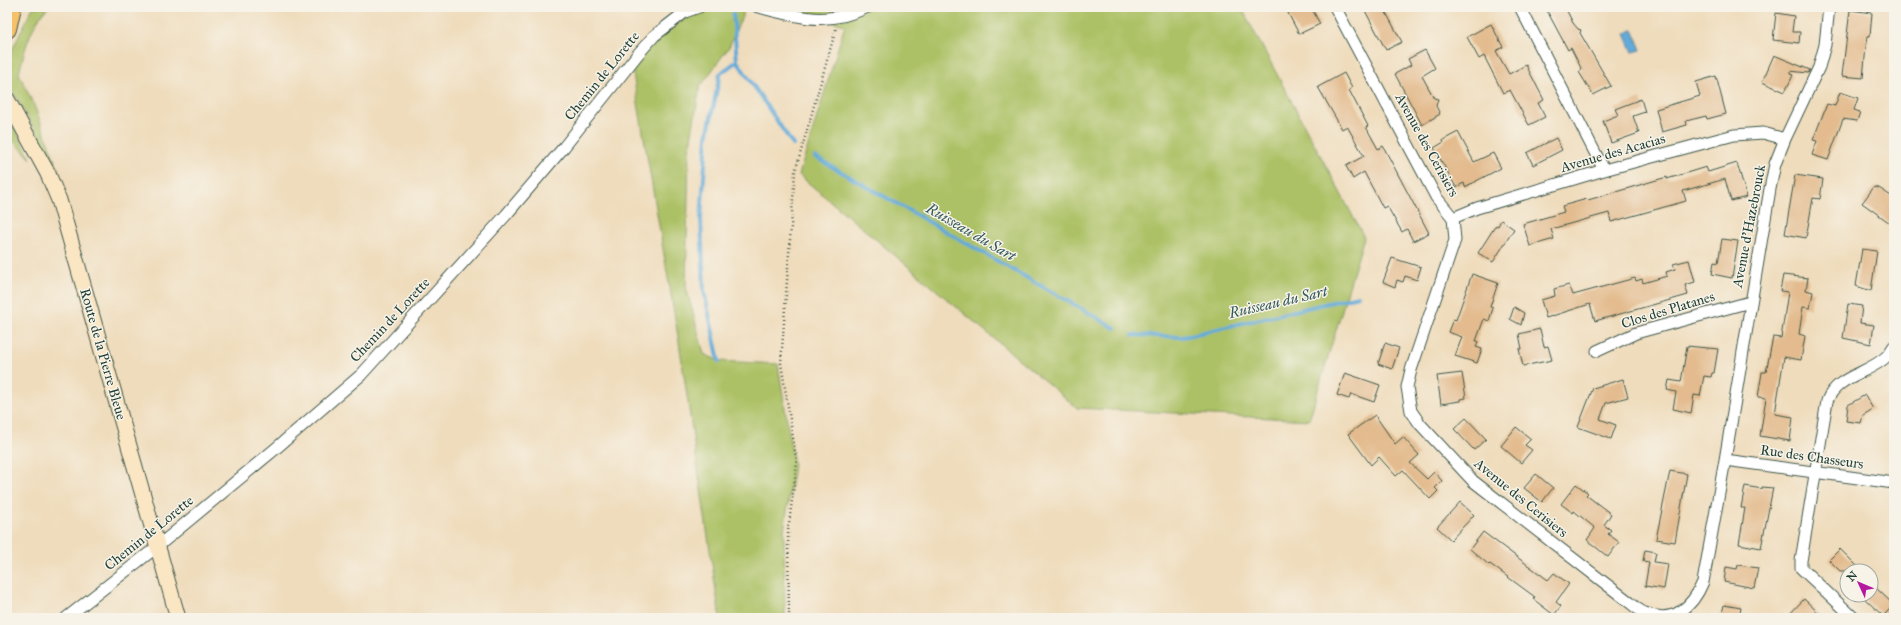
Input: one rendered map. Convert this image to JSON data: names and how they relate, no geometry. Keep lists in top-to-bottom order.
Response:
{
  "streets": {
    "main road": ["Route de la Pierre Bleue"],
    "street": [
      "Chemin de Lorette",
      "Avenue des Cerisiers",
      "Avenue des Acacias",
      "Avenue d'Hazebrouck",
      "Clos des Platanes",
      "Rue des Chasseurs"
    ]
  },
  "crossings": [
    ["Chemin de Lorette", "Route de la Pierre Bleue"],
    ["Avenue des Cerisiers", "Avenue des Acacias"],
    ["Avenue des Cerisiers", "Avenue d'Hazebrouck"],
    ["Avenue des Cerisiers", "Rue des Chasseurs"],
    ["Avenue des Acacias", "Avenue d'Hazebrouck"],
    ["Avenue d'Hazebrouck", "Clos des Platanes"],
    ["Avenue d'Hazebrouck", "Rue des Chasseurs"]
  ],
  "water": ["Ruisseau du Sart"],
  "north": "top left"
}
